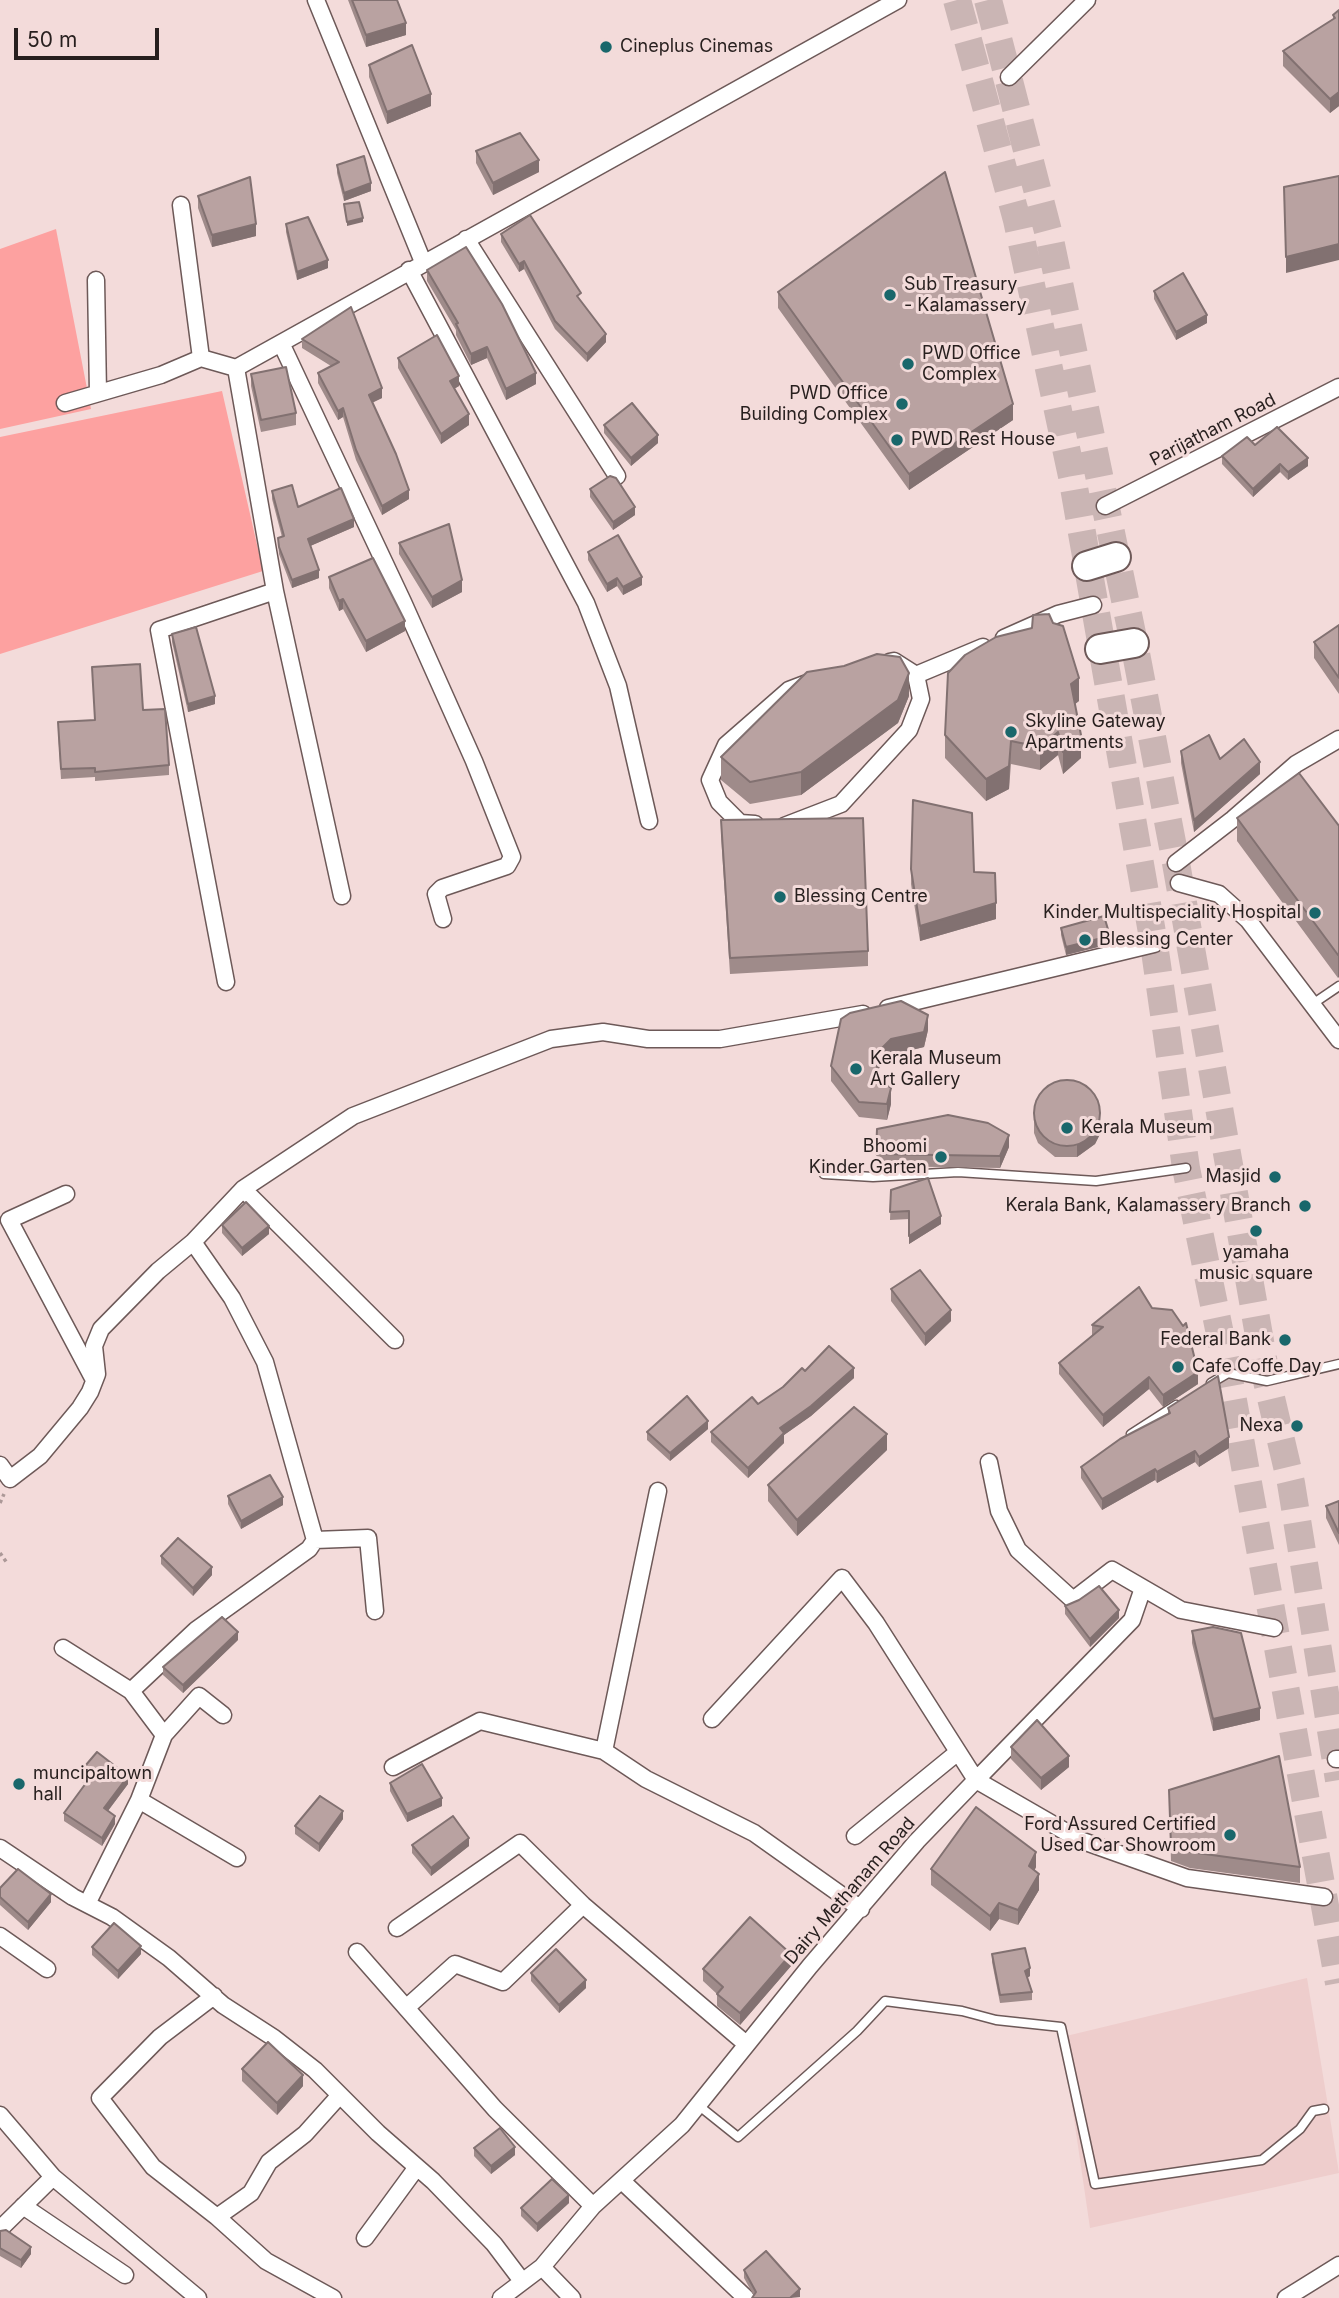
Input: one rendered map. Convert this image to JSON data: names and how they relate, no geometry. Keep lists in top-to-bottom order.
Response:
{
  "streets": {
    "street": ["Parijatham Road", "Dairy Methanam Road"]
  },
  "places": [
    "Cineplus Cinemas",
    "Sub Treasury - Kalamassery",
    "PWD Office Complex",
    "PWD Office Building Complex",
    "PWD Rest House",
    "Skyline Gateway Apartments",
    "Blessing Centre",
    "Kinder Multispeciality Hospital",
    "Blessing Center",
    "Kerala Museum Art Gallery",
    "Kerala Museum",
    "Bhoomi Kinder Garten",
    "Masjid",
    "Kerala Bank, Kalamassery Branch",
    "yamaha music square",
    "Federal Bank",
    "Cafe Coffe Day",
    "Nexa",
    "muncipaltown hall",
    "Ford Assured Certified Used Car Showroom"
  ],
  "scale_bar": "50 m"
}
